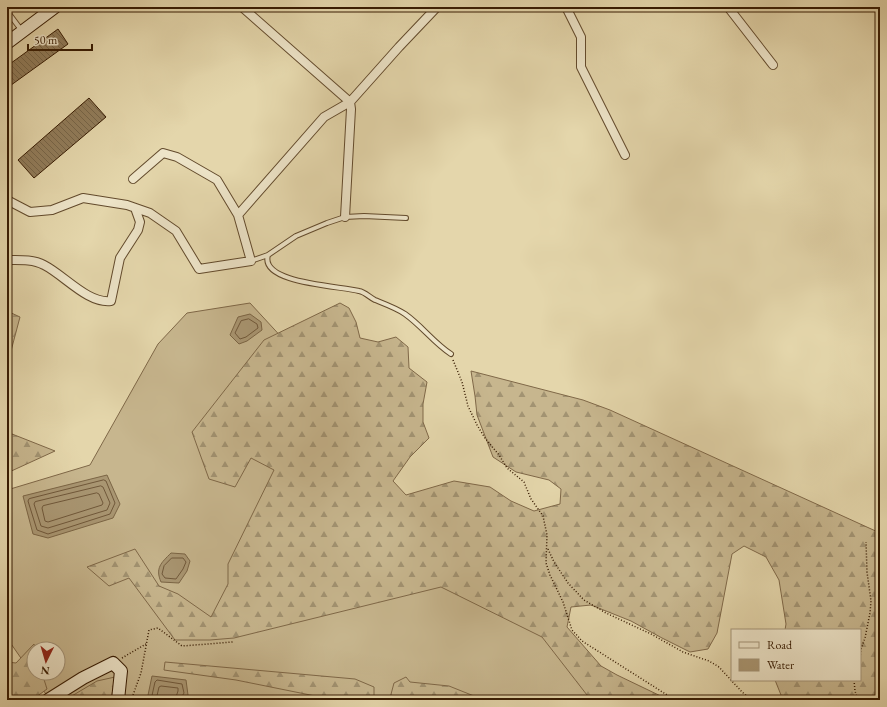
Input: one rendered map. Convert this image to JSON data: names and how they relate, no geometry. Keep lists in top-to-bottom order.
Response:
{
  "legend": ["Road", "Water"],
  "scale_bar": "50 m",
  "north": "bottom"
}
